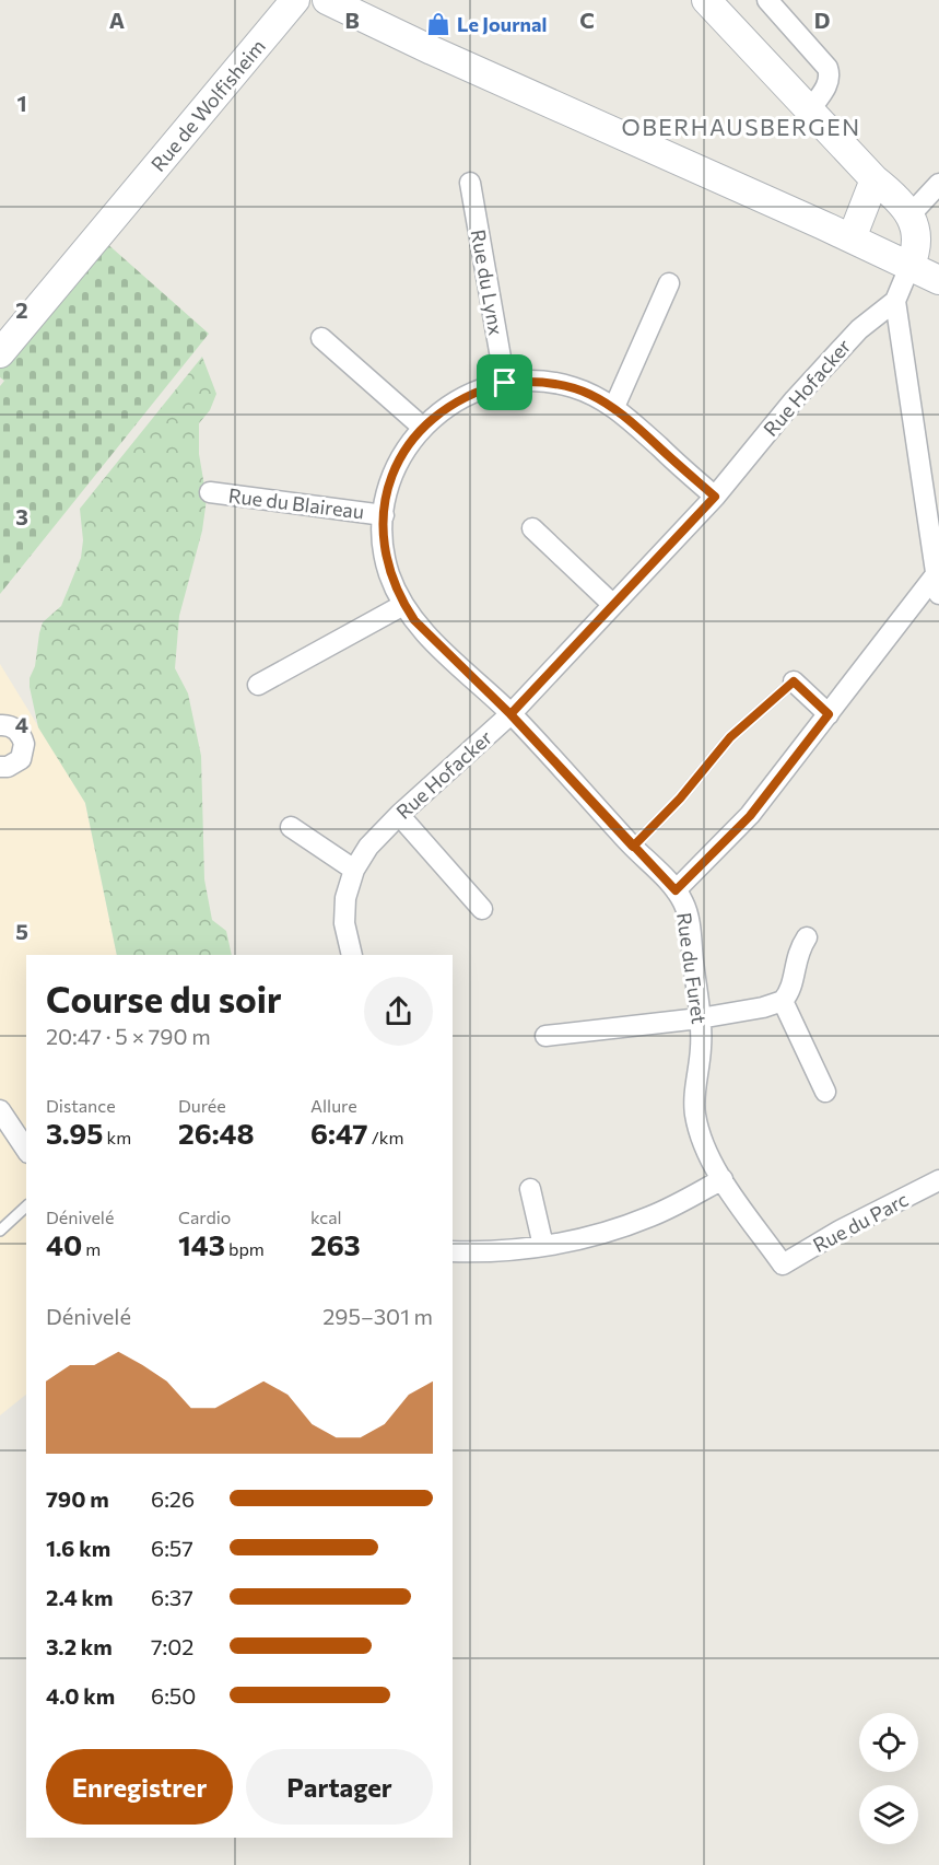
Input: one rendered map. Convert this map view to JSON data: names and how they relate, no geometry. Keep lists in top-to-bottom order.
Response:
{
  "streets": {
    "main road": ["Rue de Wolfisheim"],
    "street": [
      "Rue du Lynx",
      "Rue Hofacker",
      "Rue du Blaireau",
      "Rue du Furet",
      "Rue du Parc"
    ]
  },
  "crossings": [
    ["Rue du Lynx", "Rue du Furet"],
    ["Rue Hofacker", "Rue du Furet"],
    ["Rue du Blaireau", "Rue du Furet"],
    ["Rue du Furet", "Rue du Parc"]
  ],
  "districts": ["OBERHAUSBERGEN"],
  "places": {
    "shop": ["Le Journal"]
  },
  "page": {
    "heading": ["Course du soir", "20:47 · 5 × 790 m"],
    "stats": [
      ["Distance", "3.95 km"],
      ["Durée", "26:48"],
      ["Allure", "6:47 /km"],
      ["Dénivelé", "40 m"],
      ["Cardio", "143 bpm"],
      ["kcal", "263"]
    ],
    "chart": ["Dénivelé", "295–301 m"],
    "list": [
      {
        "name": "790 m",
        "note": "6:26"
      },
      {
        "name": "1.6 km",
        "note": "6:57"
      },
      {
        "name": "2.4 km",
        "note": "6:37"
      },
      {
        "name": "3.2 km",
        "note": "7:02"
      },
      {
        "name": "4.0 km",
        "note": "6:50"
      }
    ],
    "buttons": ["Enregistrer", "Partager"]
  },
  "grid": {
    "columns": [
      "A",
      "B",
      "C",
      "D"
    ],
    "rows": [
      "1",
      "2",
      "3",
      "4",
      "5"
    ]
  }
}
